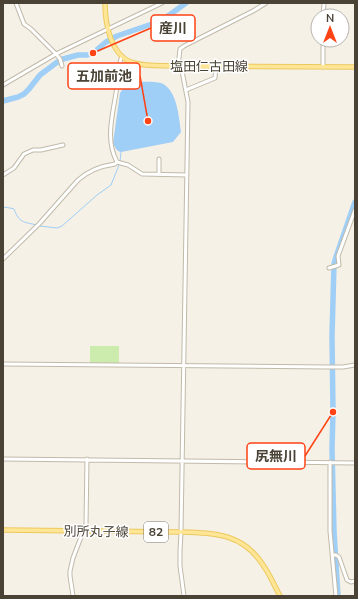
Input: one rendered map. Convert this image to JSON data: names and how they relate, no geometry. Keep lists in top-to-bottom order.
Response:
{
  "streets": {
    "main road": ["塩田仁古田線", "別所丸子線", "82"]
  },
  "places": ["産川", "五加前池", "尻無川"],
  "north": "top"
}
